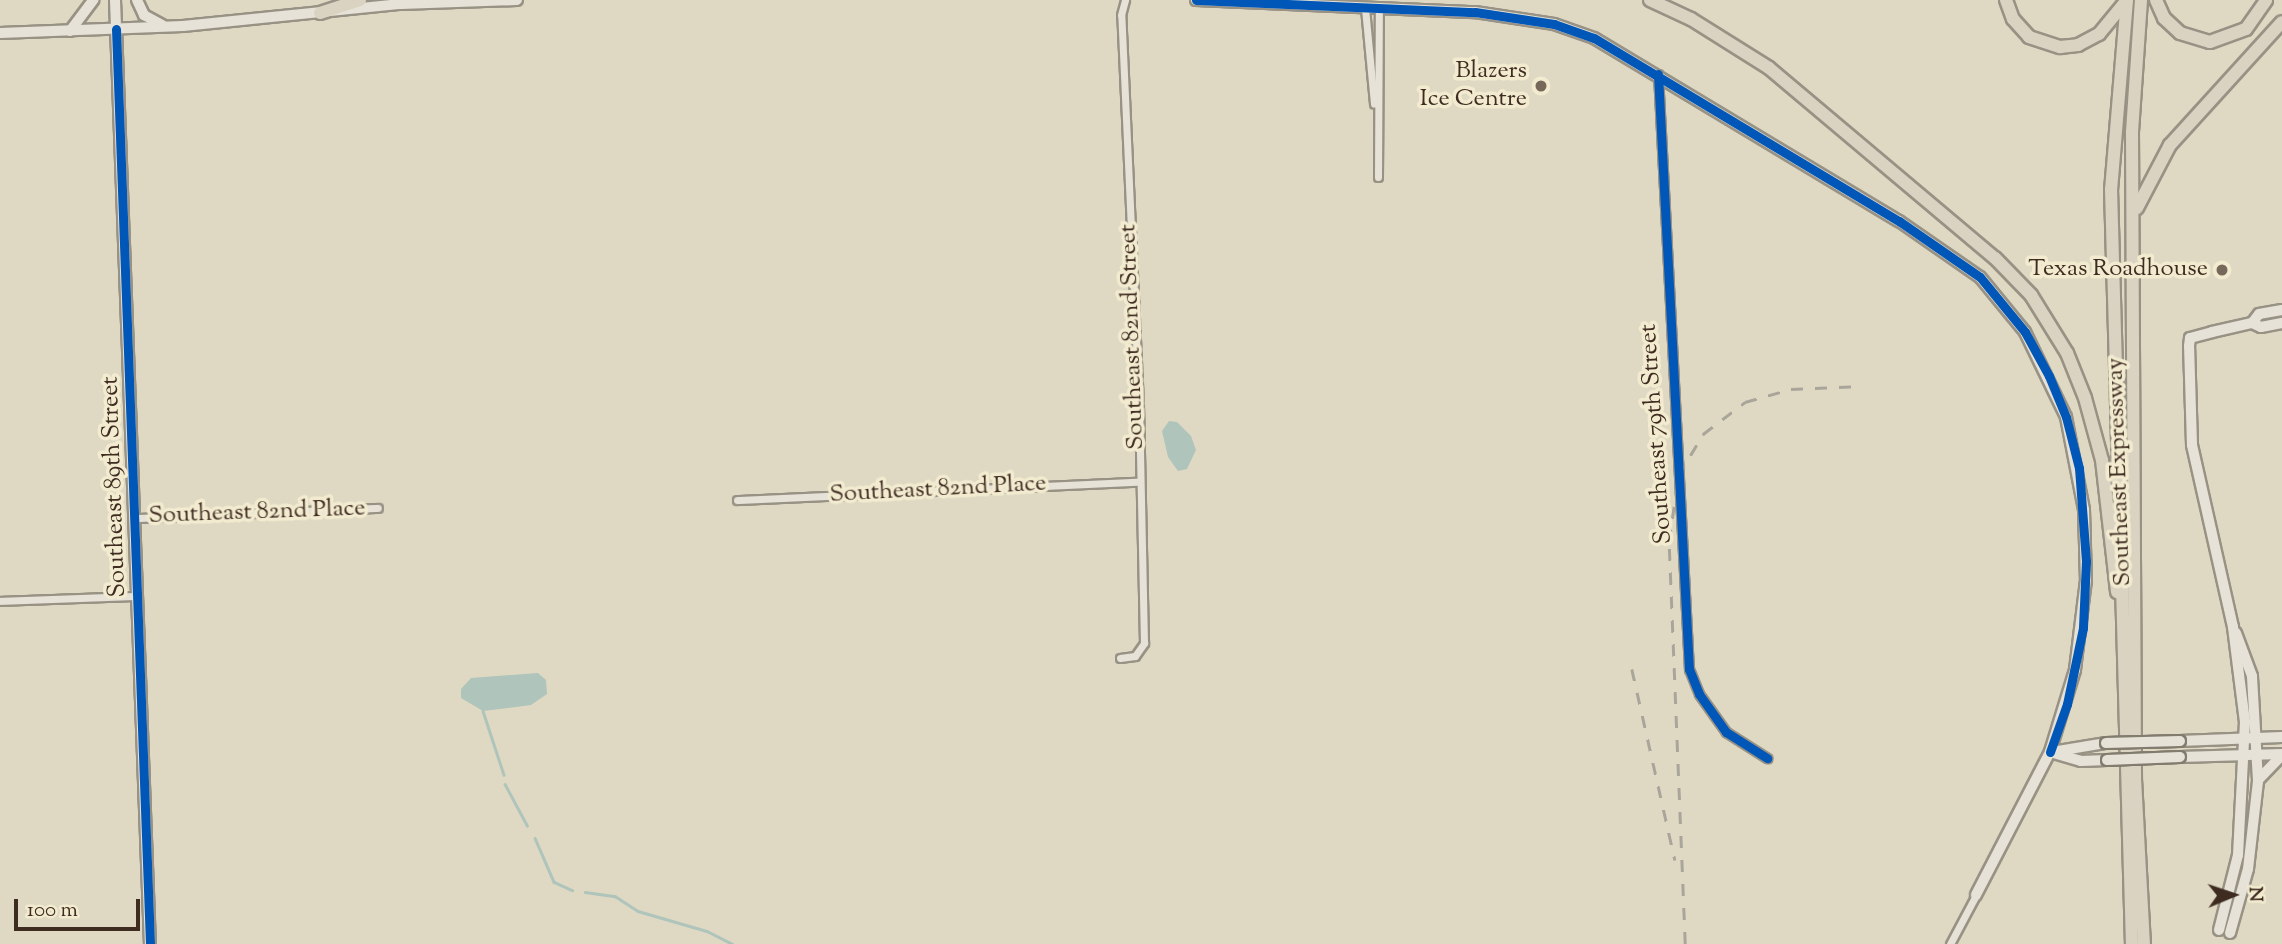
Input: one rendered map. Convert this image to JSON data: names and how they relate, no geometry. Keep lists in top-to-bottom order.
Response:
{
  "streets": {
    "highway": ["Southeast Expressway"],
    "street": [
      "Southeast 82nd Street",
      "Southeast 79th Street",
      "Southeast 89th Street",
      "Southeast 82nd Place"
    ]
  },
  "crossings": [
    ["Southeast 82nd Street", "Southeast 82nd Place"],
    ["Southeast 89th Street", "Southeast 82nd Place"]
  ],
  "places": ["Blazers Ice Centre", "Texas Roadhouse"],
  "scale_bar": "100 m",
  "north": "right"
}
